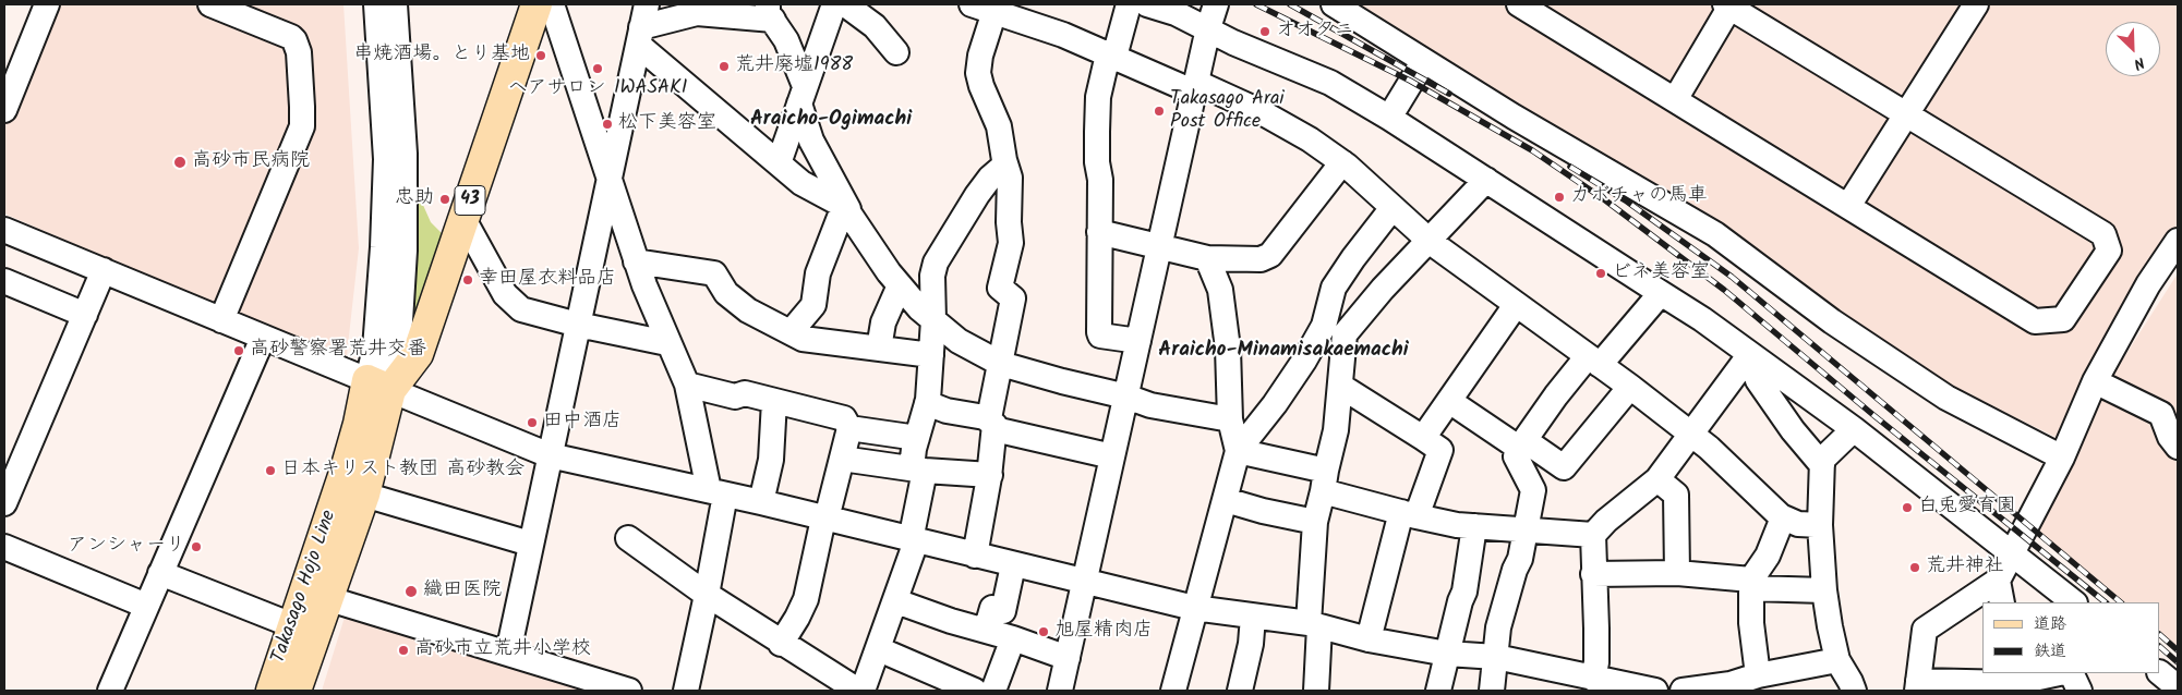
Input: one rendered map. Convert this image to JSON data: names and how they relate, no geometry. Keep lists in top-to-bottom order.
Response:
{
  "streets": {
    "main road": ["43", "Takasago Hojo Line"]
  },
  "districts": ["Araicho-Ogimachi", "Araicho-Minamisakaemachi"],
  "places": [
    "オオタニ",
    "串焼酒場。とり基地",
    "荒井廃墟1988",
    "ヘアサロン IWASAKI",
    "Takasago Arai Post Office",
    "松下美容室",
    "高砂市民病院",
    "カボチャの馬車",
    "忠助",
    "ビネ美容室",
    "幸田屋衣料品店",
    "高砂警察署荒井交番",
    "田中酒店",
    "日本キリスト教団 高砂教会",
    "白兎愛育園",
    "アンシャーリ",
    "荒井神社",
    "織田医院",
    "旭屋精肉店",
    "高砂市立荒井小学校"
  ],
  "legend": ["道路", "鉄道"],
  "north": "bottom right"
}
